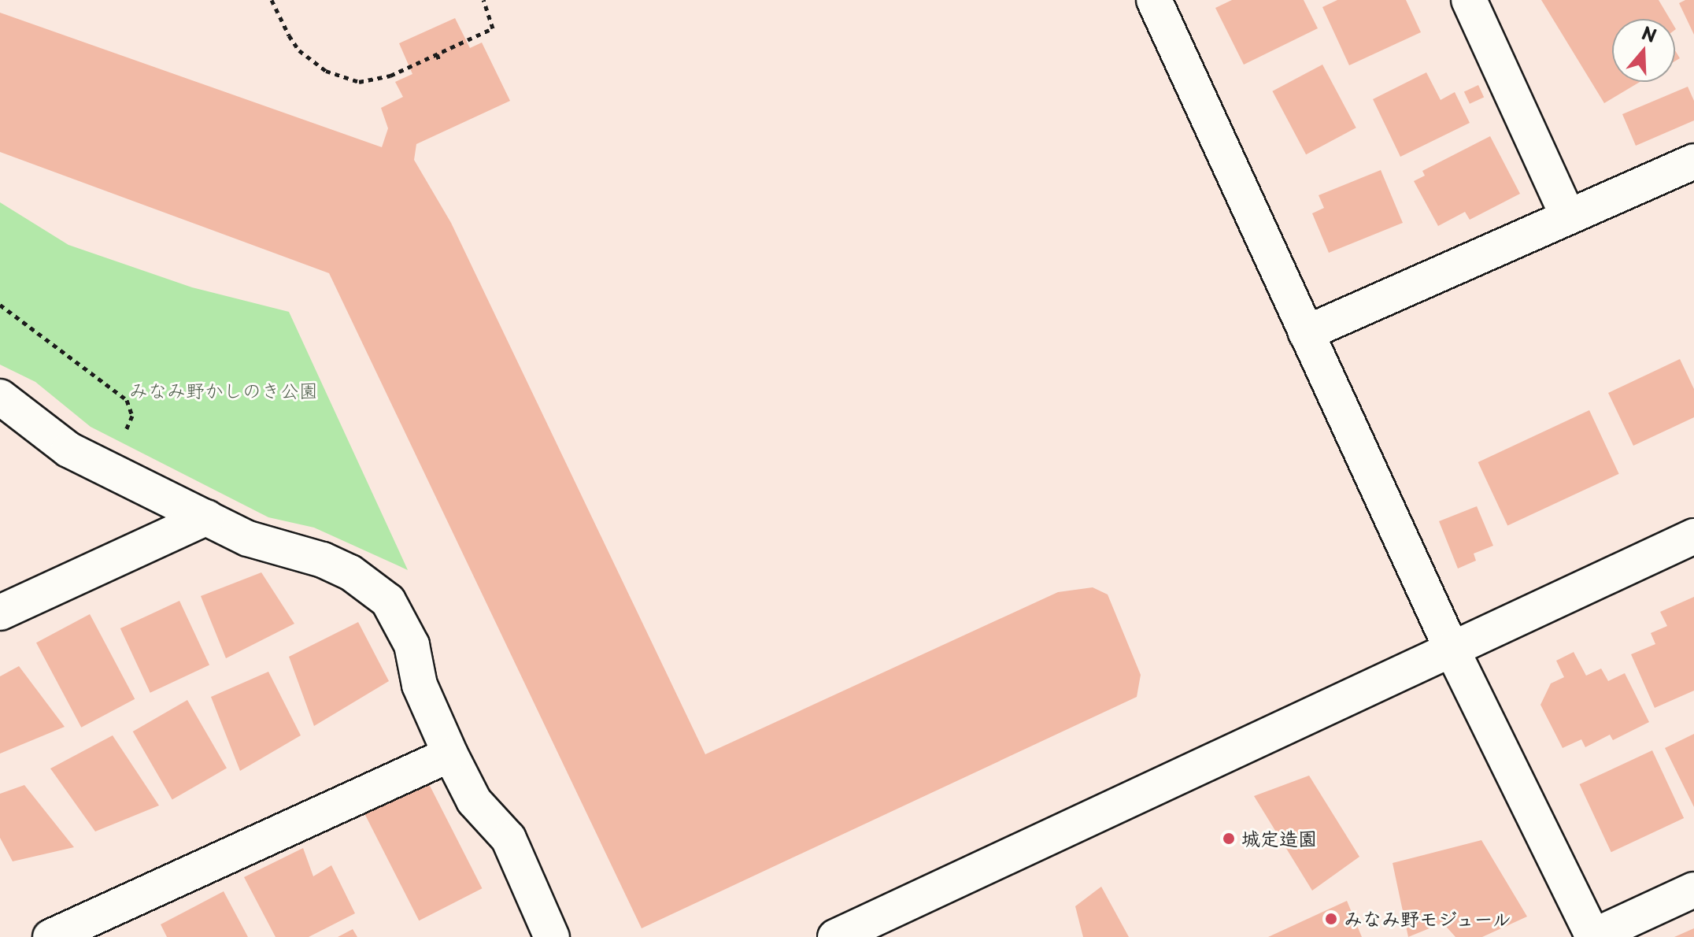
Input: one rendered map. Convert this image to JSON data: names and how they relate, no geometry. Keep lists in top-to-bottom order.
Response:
{
  "parks": ["みなみ野かしのき公園"],
  "places": ["城定造園", "みなみ野モジュール"],
  "north": "top"
}
